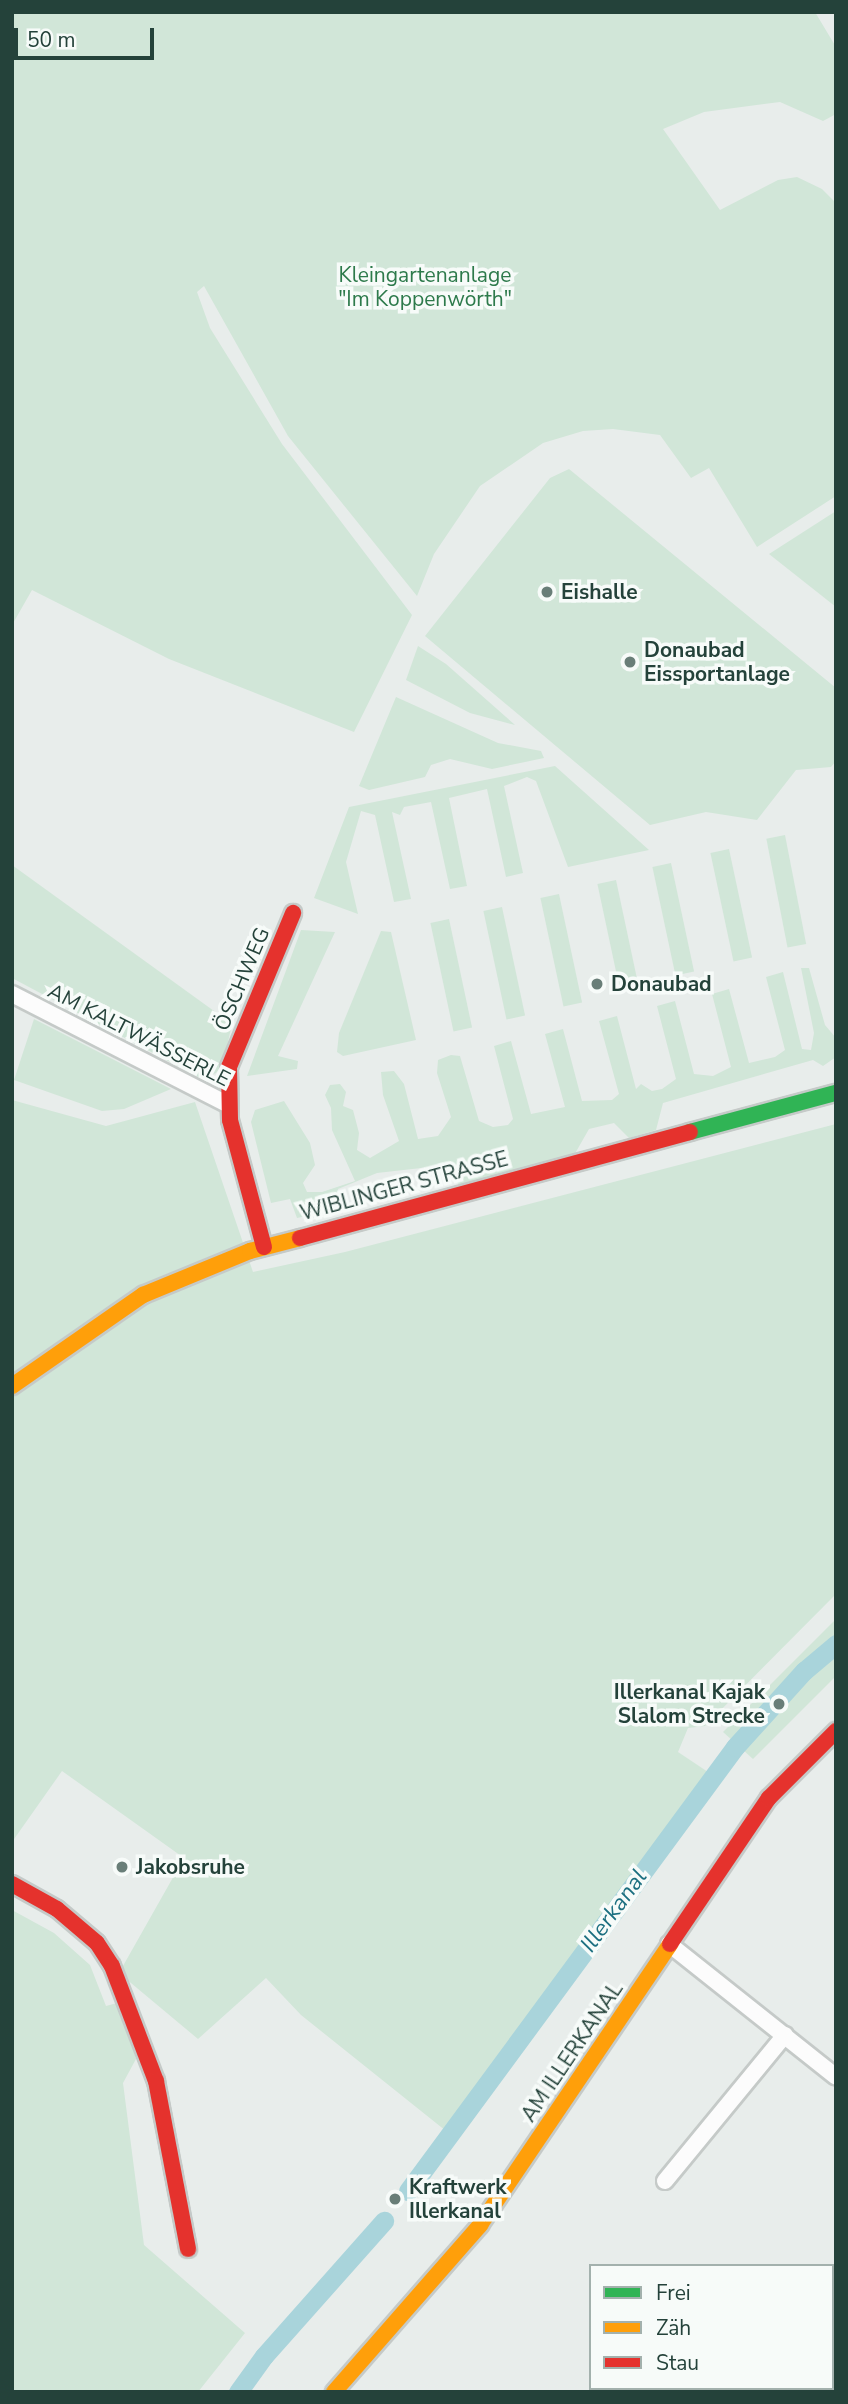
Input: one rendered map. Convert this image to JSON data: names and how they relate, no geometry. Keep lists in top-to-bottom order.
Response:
{
  "streets": {
    "street": [
      "ÖSCHWEG",
      "AM KALTWÄSSERLE",
      "WIBLINGER STRASSE",
      "AM ILLERKANAL"
    ]
  },
  "crossings": [
    ["ÖSCHWEG", "AM KALTWÄSSERLE"],
    ["AM KALTWÄSSERLE", "WIBLINGER STRASSE"]
  ],
  "water": ["Illerkanal"],
  "parks": ["Kleingartenanlage \"Im Koppenwörth\""],
  "places": [
    "Eishalle",
    "Donaubad Eissportanlage",
    "Donaubad",
    "Illerkanal Kajak Slalom Strecke",
    "Jakobsruhe",
    "Kraftwerk Illerkanal"
  ],
  "legend": ["Frei", "Zäh", "Stau"],
  "scale_bar": "50 m"
}
